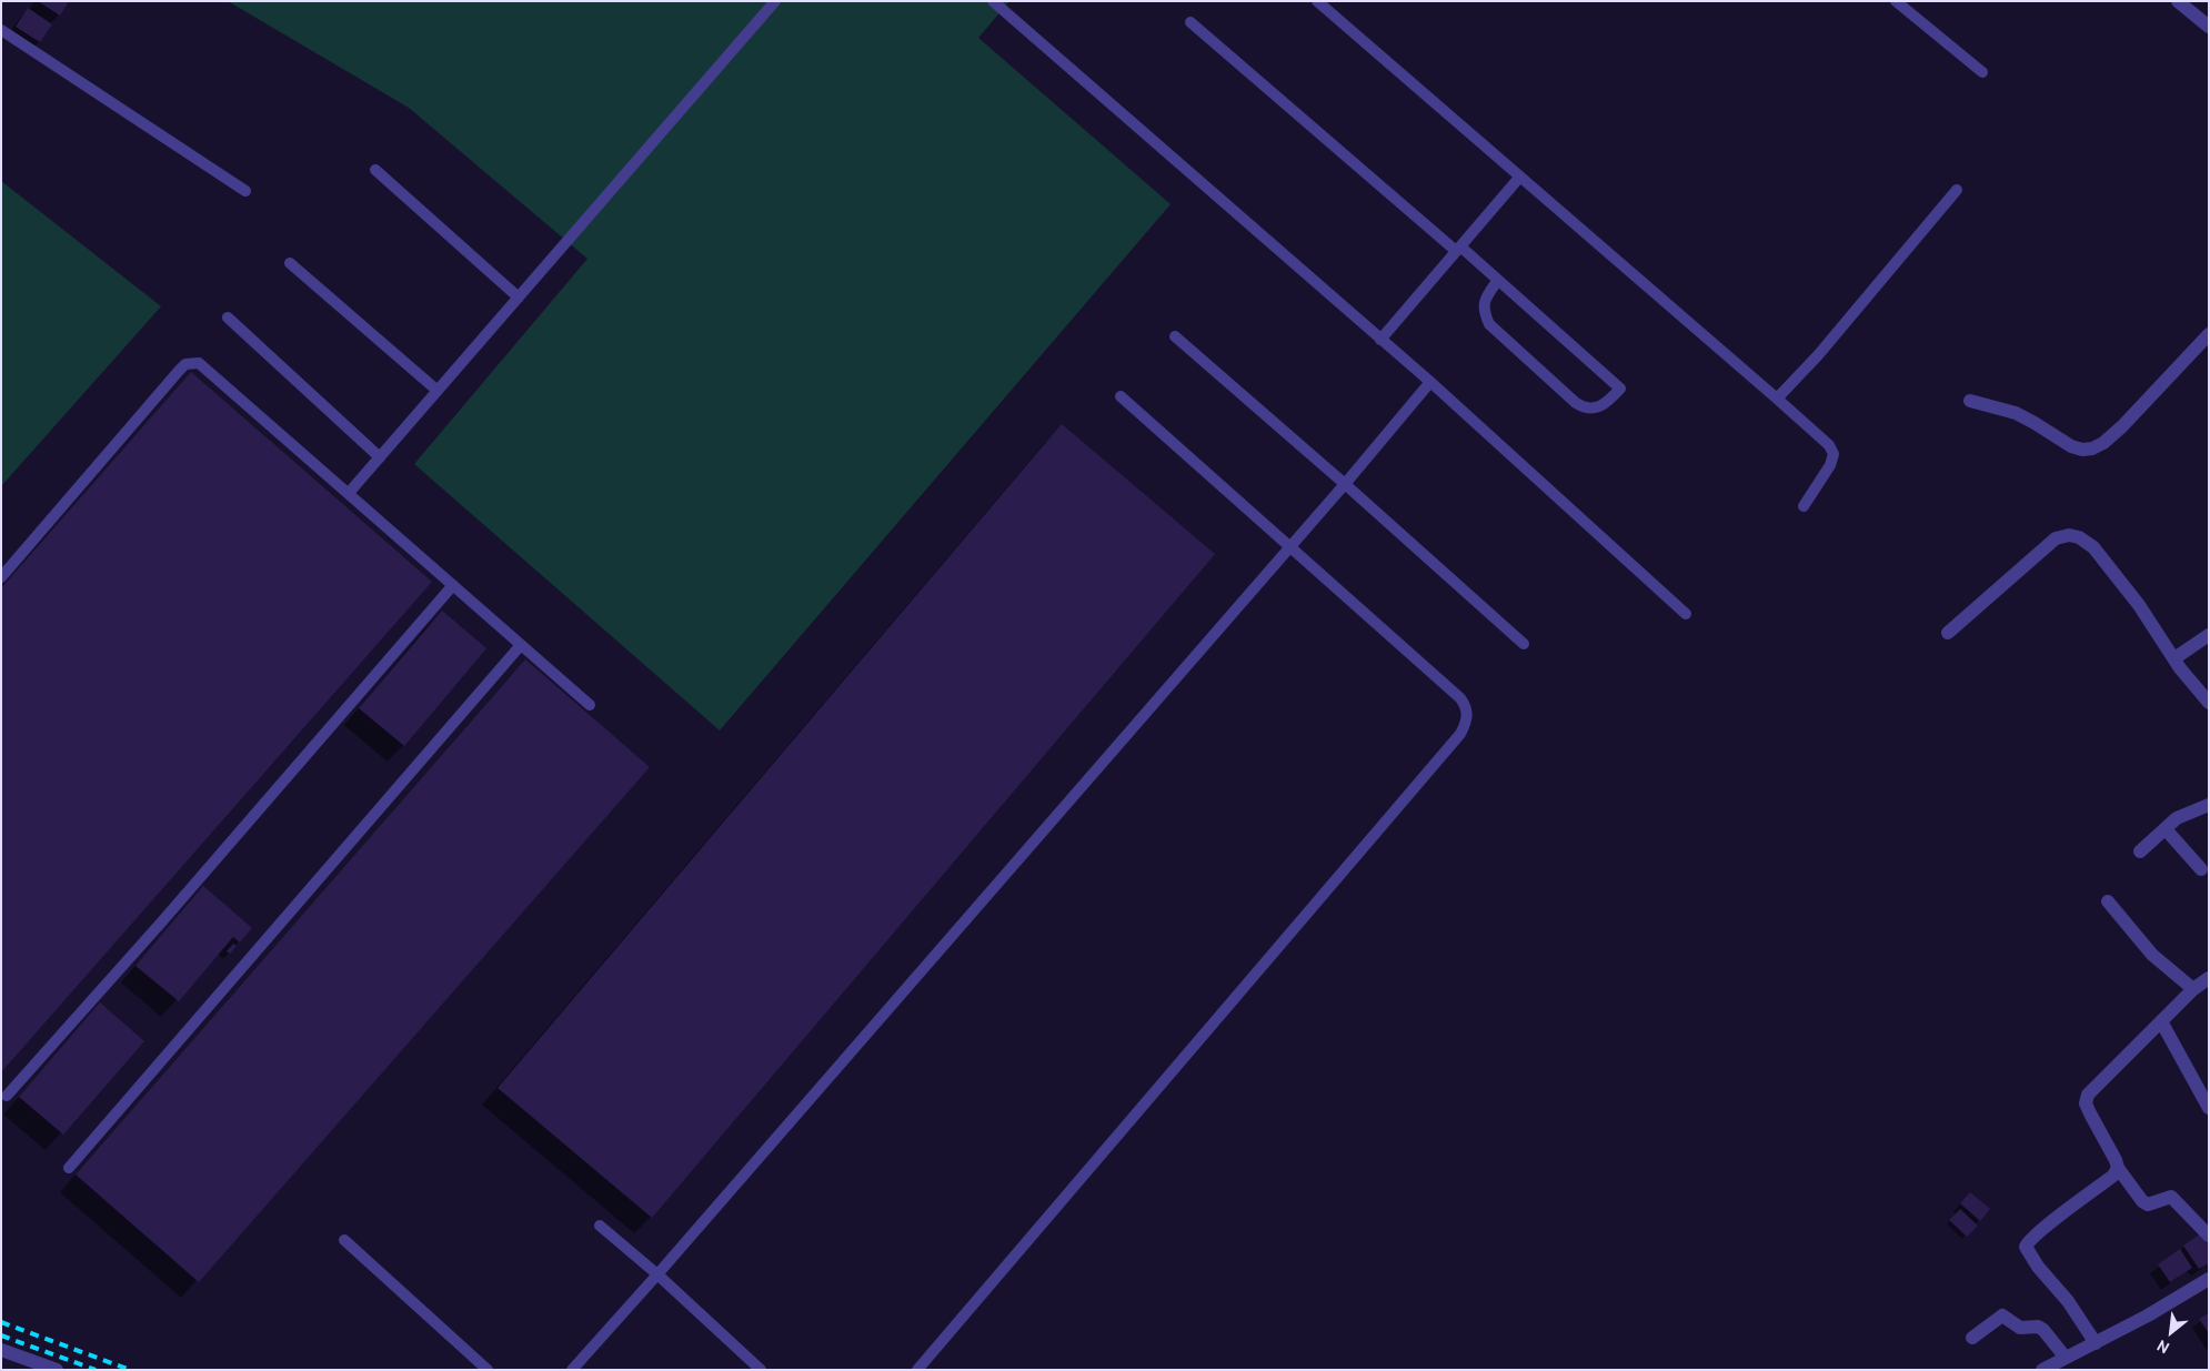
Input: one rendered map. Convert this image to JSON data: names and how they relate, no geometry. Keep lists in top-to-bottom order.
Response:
{
  "north": "bottom left"
}
